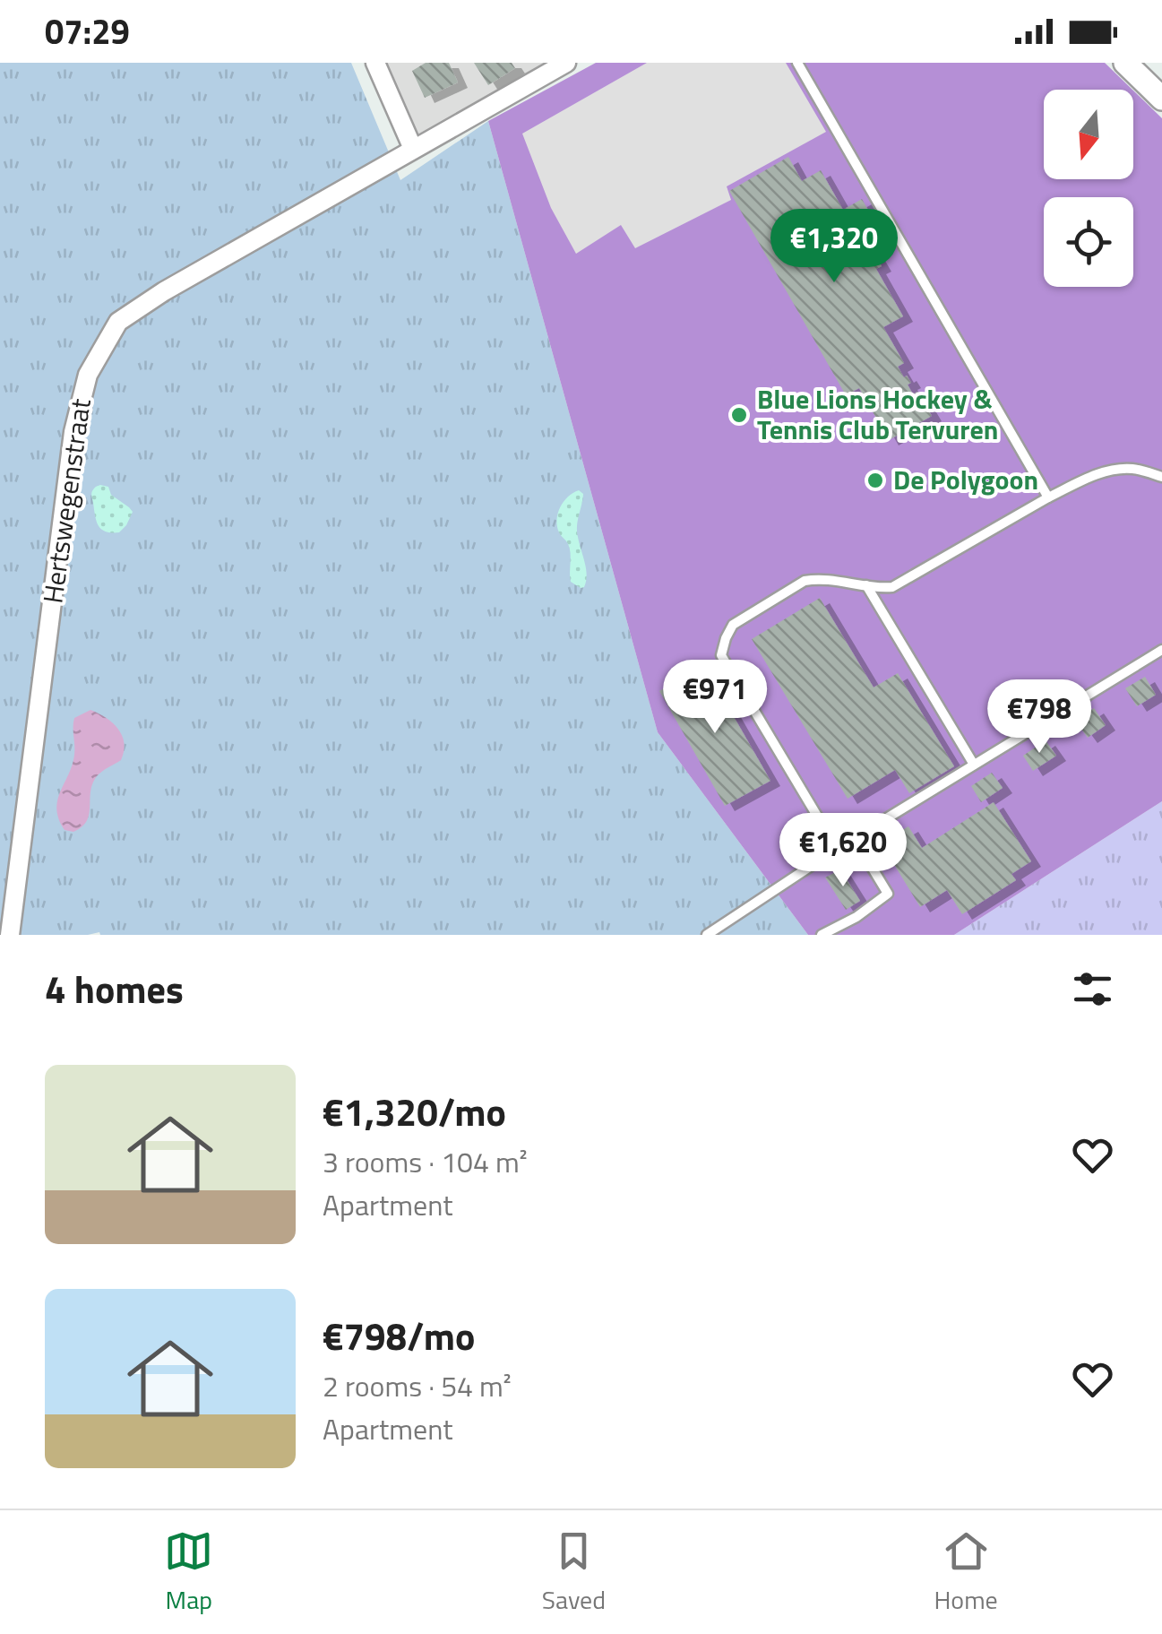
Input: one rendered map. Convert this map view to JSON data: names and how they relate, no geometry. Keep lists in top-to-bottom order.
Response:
{
  "streets": {
    "street": ["Hertswegenstraat"]
  },
  "places": ["Blue Lions Hockey & Tennis Club Tervuren", "De Polygoon"],
  "north": "bottom",
  "page": {
    "status": "07:29",
    "price": [
      "€1,320",
      "€971",
      "€798",
      "€1,620"
    ],
    "heading": "4 homes",
    "list": [
      {
        "name": "€1,320/mo",
        "note": "3 rooms · 104 m² · Apartment"
      },
      {
        "name": "€798/mo",
        "note": "2 rooms · 54 m² · Apartment"
      }
    ],
    "tabs": ["Map", "Saved", "Home"]
  }
}
